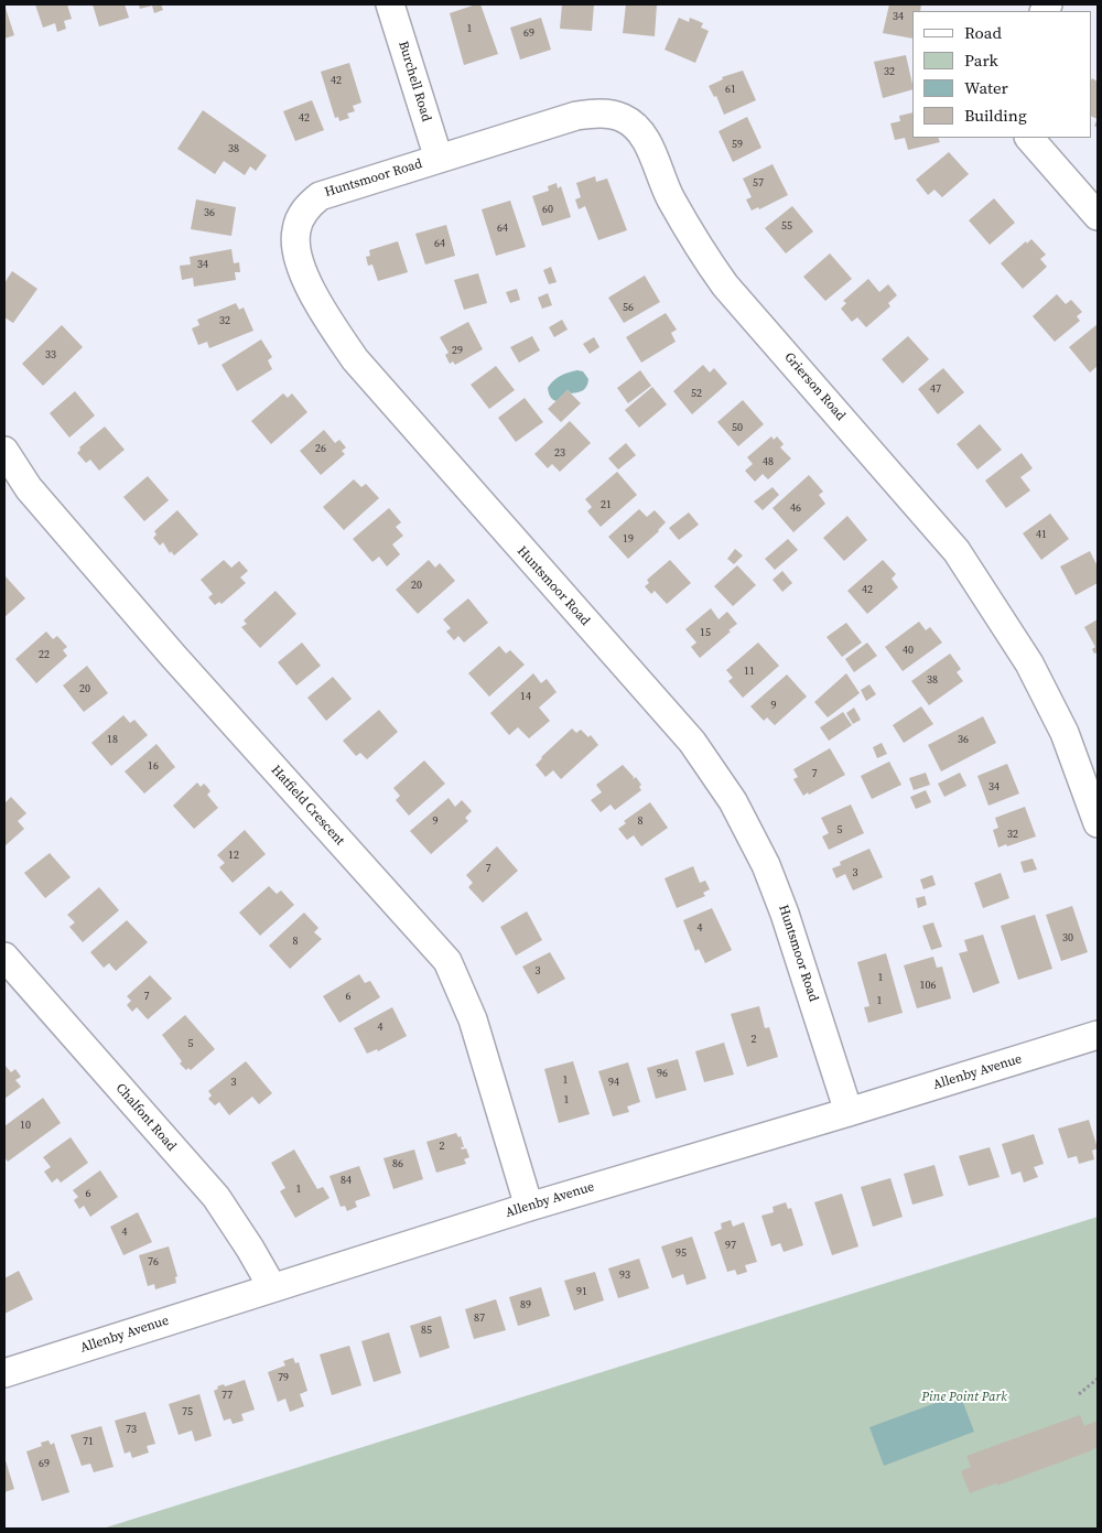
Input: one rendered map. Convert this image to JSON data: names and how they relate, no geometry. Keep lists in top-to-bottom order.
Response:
{
  "streets": {
    "street": [
      "Burchell Road",
      "Huntsmoor Road",
      "Grierson Road",
      "Hatfield Crescent",
      "Allenby Avenue",
      "Chalfont Road"
    ]
  },
  "crossings": [
    ["Burchell Road", "Huntsmoor Road"],
    ["Burchell Road", "Grierson Road"],
    ["Huntsmoor Road", "Grierson Road"],
    ["Huntsmoor Road", "Allenby Avenue"],
    ["Hatfield Crescent", "Allenby Avenue"],
    ["Allenby Avenue", "Chalfont Road"]
  ],
  "parks": ["Pine Point Park"],
  "house_numbers": [
    "34",
    "1",
    "69",
    "32",
    "42",
    "61",
    "42",
    "59",
    "38",
    "57",
    "60",
    "36",
    "55",
    "64",
    "64",
    "34",
    "56",
    "32",
    "29",
    "33",
    "47",
    "52",
    "50",
    "26",
    "23",
    "48",
    "21",
    "46",
    "41",
    "19",
    "20",
    "42",
    "15",
    "40",
    "22",
    "11",
    "38",
    "20",
    "14",
    "9",
    "18",
    "36",
    "16",
    "7",
    "34",
    "9",
    "8",
    "5",
    "32",
    "12",
    "7",
    "3",
    "4",
    "30",
    "8",
    "3",
    "1",
    "106",
    "7",
    "6",
    "1",
    "4",
    "2",
    "5",
    "96",
    "1",
    "3",
    "94",
    "1",
    "10",
    "2",
    "86",
    "84",
    "1",
    "6",
    "4",
    "97",
    "95",
    "76",
    "93",
    "91",
    "89",
    "87",
    "85",
    "79",
    "77",
    "75",
    "73",
    "71",
    "69"
  ],
  "legend": [
    "Road",
    "Park",
    "Water",
    "Building"
  ]
}
